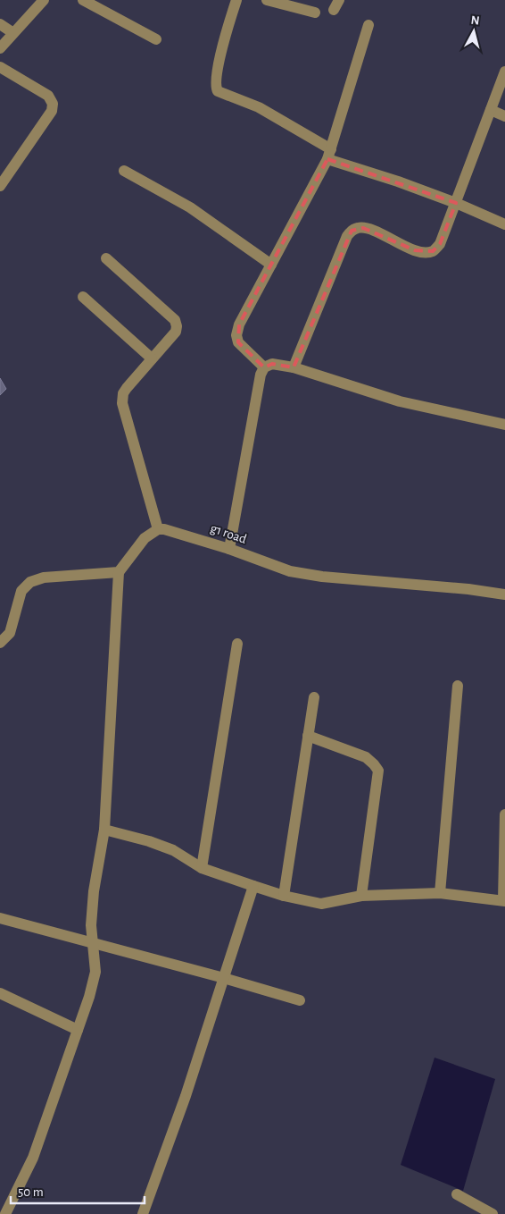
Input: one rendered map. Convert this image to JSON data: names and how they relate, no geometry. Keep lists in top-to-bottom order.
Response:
{
  "streets": {
    "street": ["g1 road"]
  },
  "scale_bar": "50 m",
  "north": "top"
}
